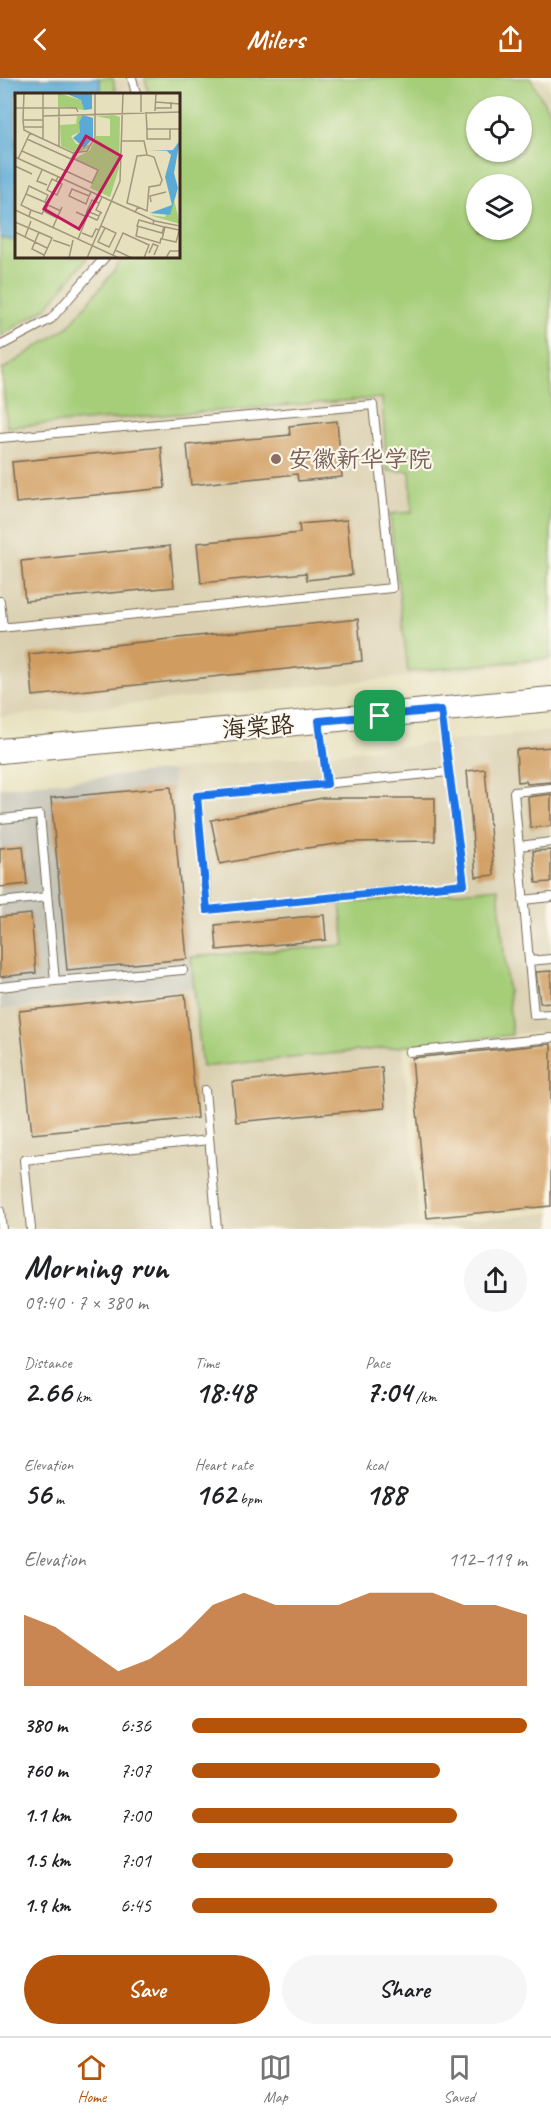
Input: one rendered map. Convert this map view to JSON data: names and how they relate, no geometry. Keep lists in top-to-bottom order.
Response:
{
  "streets": {
    "street": ["海棠路"]
  },
  "places": ["安徽新华学院"],
  "page": {
    "header": "Milers",
    "heading": ["Morning run", "09:40 · 7 × 380 m"],
    "stats": [
      ["Distance", "2.66 km"],
      ["Time", "18:48"],
      ["Pace", "7:04 /km"],
      ["Elevation", "56 m"],
      ["Heart rate", "162 bpm"],
      ["kcal", "188"]
    ],
    "chart": ["Elevation", "112–119 m"],
    "list": [
      {
        "name": "380 m",
        "note": "6:36"
      },
      {
        "name": "760 m",
        "note": "7:07"
      },
      {
        "name": "1.1 km",
        "note": "7:00"
      },
      {
        "name": "1.5 km",
        "note": "7:01"
      },
      {
        "name": "1.9 km",
        "note": "6:45"
      }
    ],
    "buttons": ["Save", "Share"],
    "tabs": ["Home", "Map", "Saved"]
  }
}
